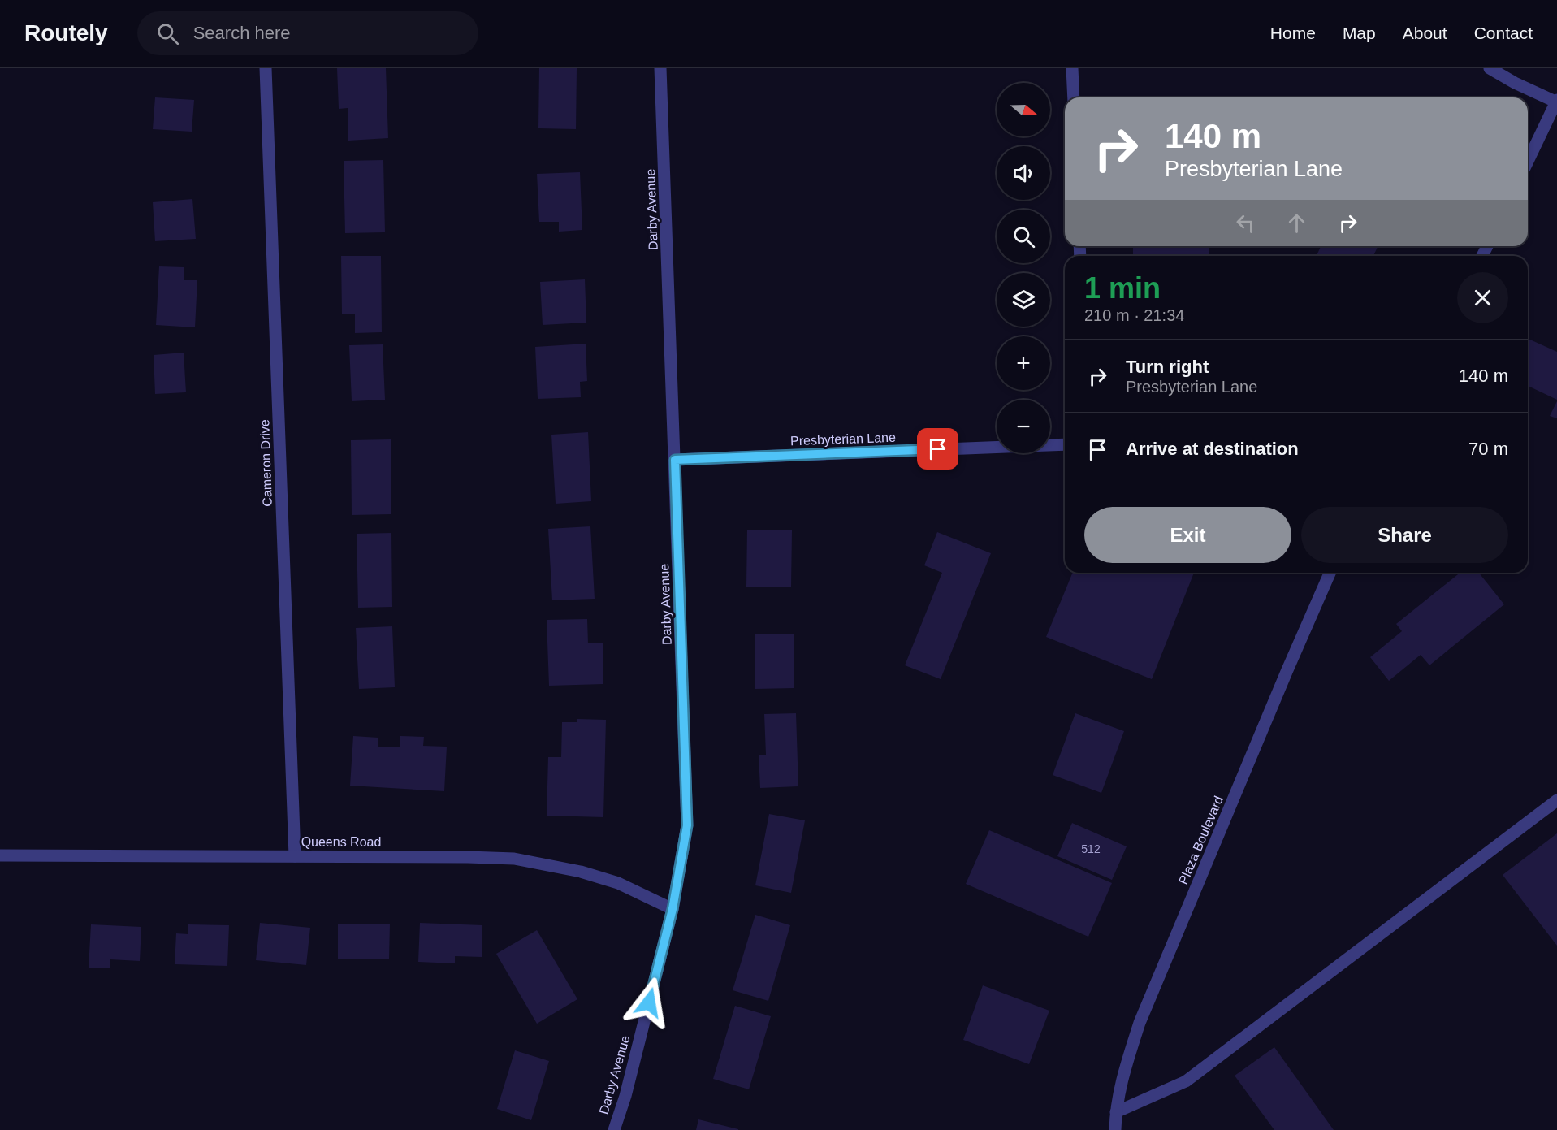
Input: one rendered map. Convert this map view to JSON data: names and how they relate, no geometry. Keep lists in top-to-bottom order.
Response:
{
  "streets": {
    "street": [
      "Darby Avenue",
      "Presbyterian Lane",
      "Cameron Drive",
      "Plaza Boulevard",
      "Queens Road"
    ]
  },
  "crossings": [
    ["Darby Avenue", "Presbyterian Lane"],
    ["Darby Avenue", "Queens Road"],
    ["Cameron Drive", "Queens Road"]
  ],
  "house_numbers": ["512"],
  "north": "right",
  "page": {
    "header": "Routely",
    "search": "Search here",
    "nav": [
      "Home",
      "Map",
      "About",
      "Contact"
    ],
    "map_buttons": ["+", "−"],
    "turn": ["140 m", "Presbyterian Lane"],
    "heading": ["1 min", "210 m · 21:34"],
    "list": [
      {
        "name": "Turn right",
        "note": "Presbyterian Lane",
        "value": "140 m"
      },
      {
        "name": "Arrive at destination",
        "value": "70 m"
      }
    ],
    "buttons": ["Exit", "Share"]
  }
}
